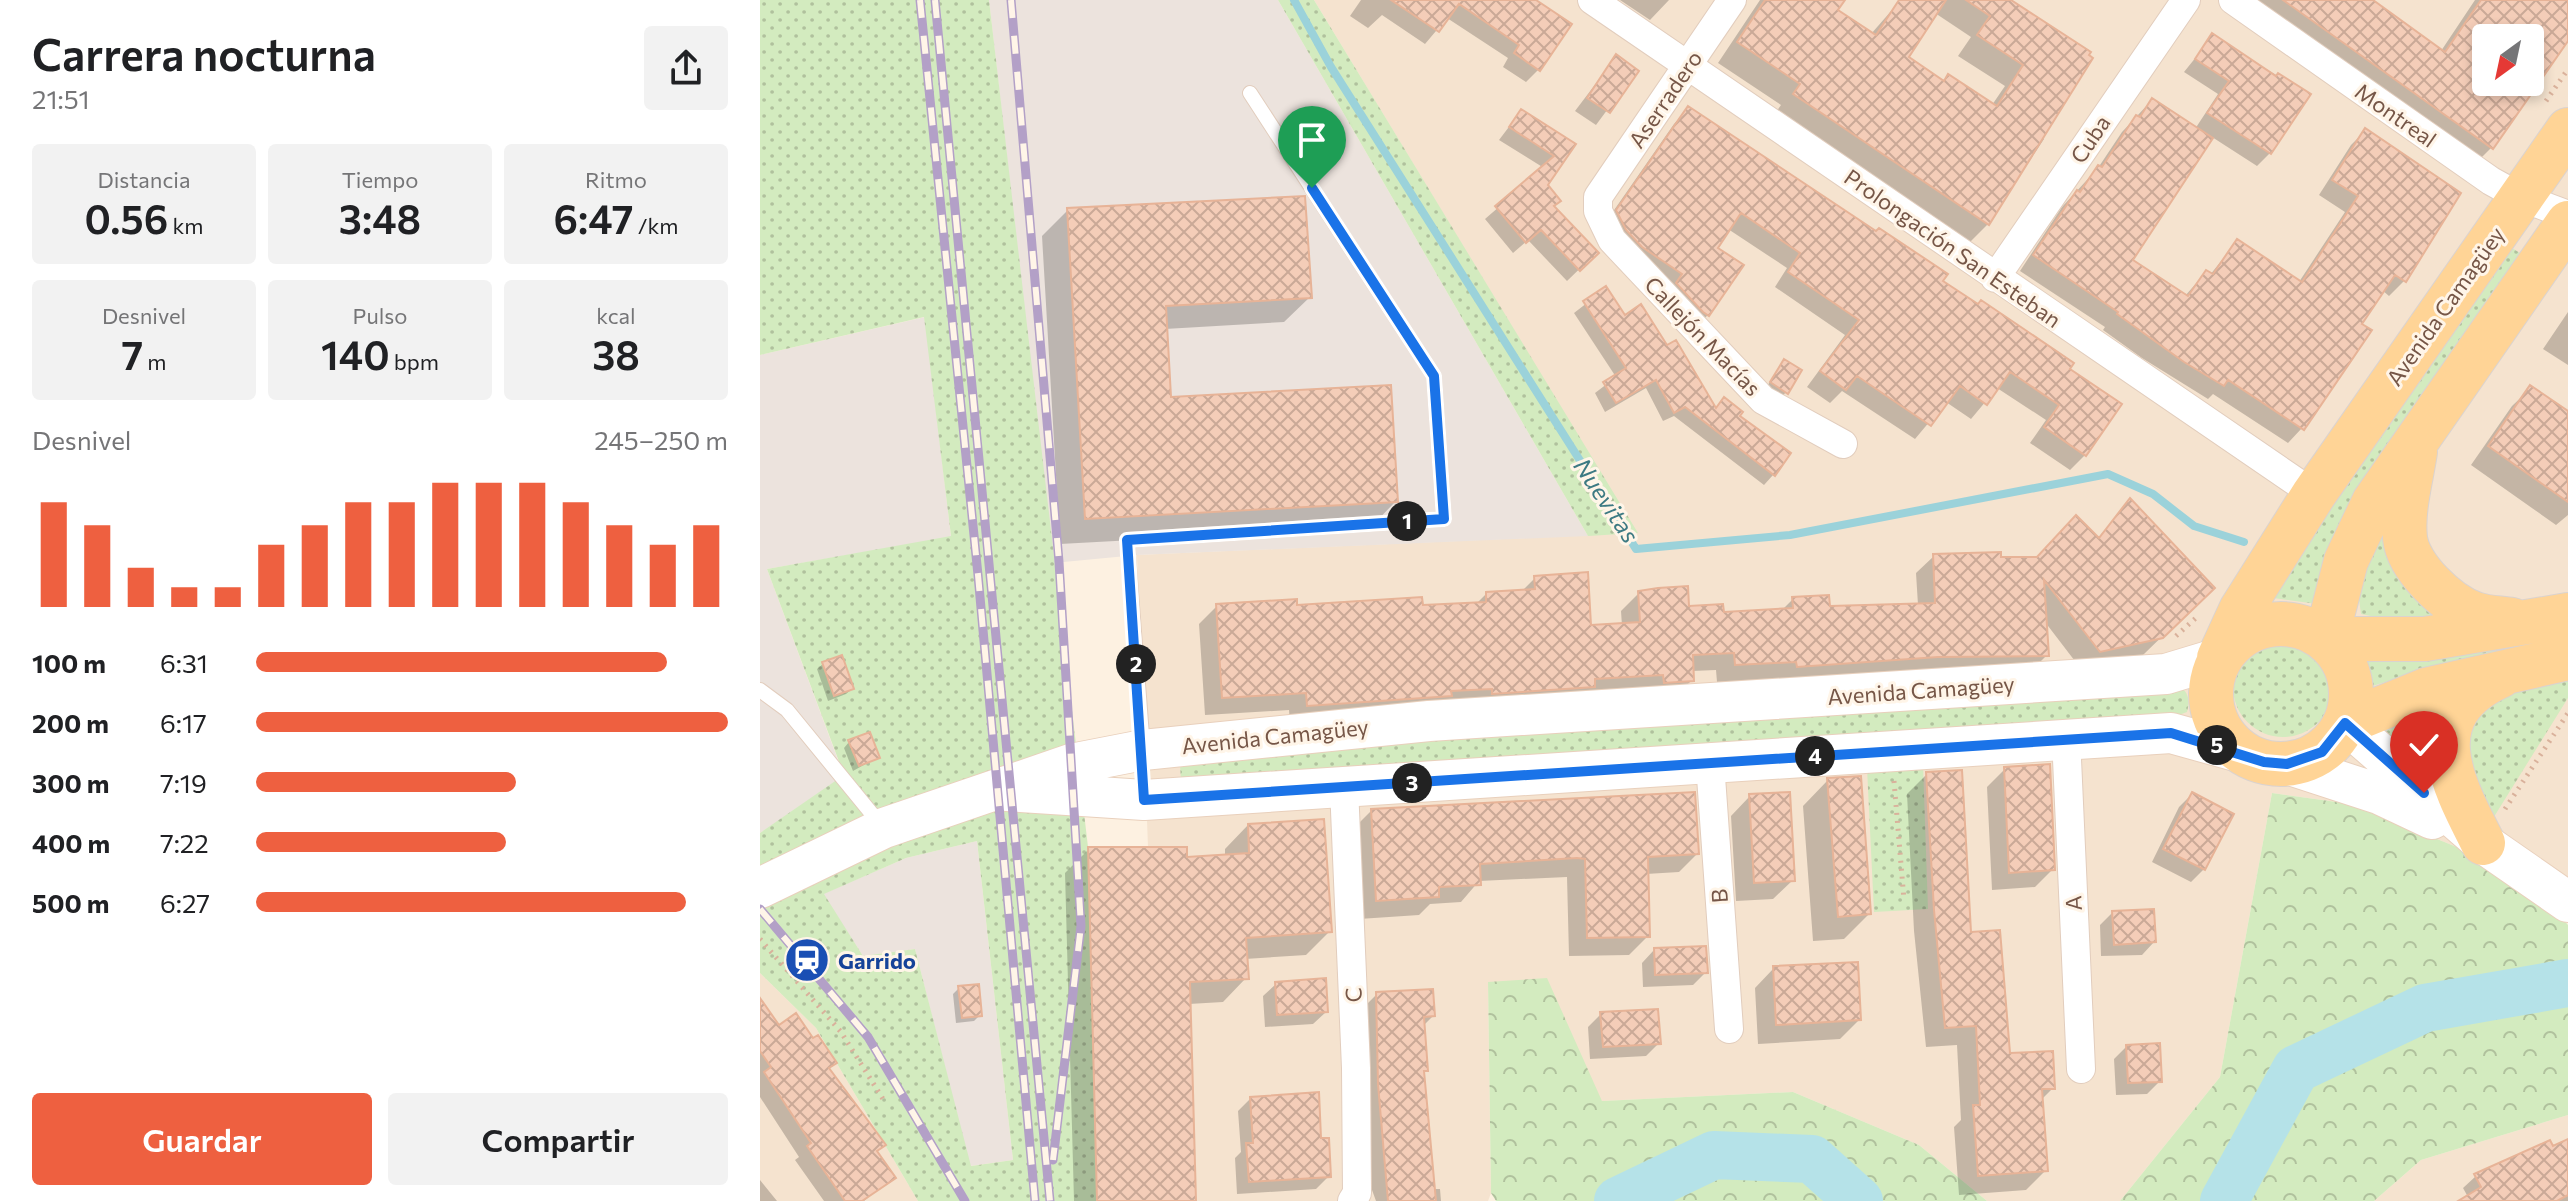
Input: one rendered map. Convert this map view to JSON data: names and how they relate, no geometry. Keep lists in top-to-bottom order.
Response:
{
  "streets": {
    "main road": ["Avenida Camagüey"],
    "street": [
      "Aserradero",
      "Montreal",
      "Cuba",
      "Prolongación San Esteban",
      "Callejón Macías",
      "B",
      "A",
      "C"
    ]
  },
  "crossings": [
    ["Aserradero", "Prolongación San Esteban"],
    ["Aserradero", "Callejón Macías"],
    ["Montreal", "Avenida Camagüey"],
    ["Cuba", "Prolongación San Esteban"],
    ["Prolongación San Esteban", "Avenida Camagüey"],
    ["Avenida Camagüey", "B"],
    ["Avenida Camagüey", "A"],
    ["Avenida Camagüey", "C"]
  ],
  "water": ["Nuevitas"],
  "places": {
    "station": ["Garrido"]
  },
  "north": "bottom left",
  "page": {
    "heading": ["Carrera nocturna", "21:51"],
    "stats": [
      ["Distancia", "0.56 km"],
      ["Tiempo", "3:48"],
      ["Ritmo", "6:47 /km"],
      ["Desnivel", "7 m"],
      ["Pulso", "140 bpm"],
      ["kcal", "38"]
    ],
    "chart": ["Desnivel", "245–250 m"],
    "pins": [
      "1",
      "2",
      "5",
      "4",
      "3"
    ],
    "list": [
      {
        "name": "100 m",
        "note": "6:31"
      },
      {
        "name": "200 m",
        "note": "6:17"
      },
      {
        "name": "300 m",
        "note": "7:19"
      },
      {
        "name": "400 m",
        "note": "7:22"
      },
      {
        "name": "500 m",
        "note": "6:27"
      }
    ],
    "buttons": ["Guardar", "Compartir"]
  }
}
